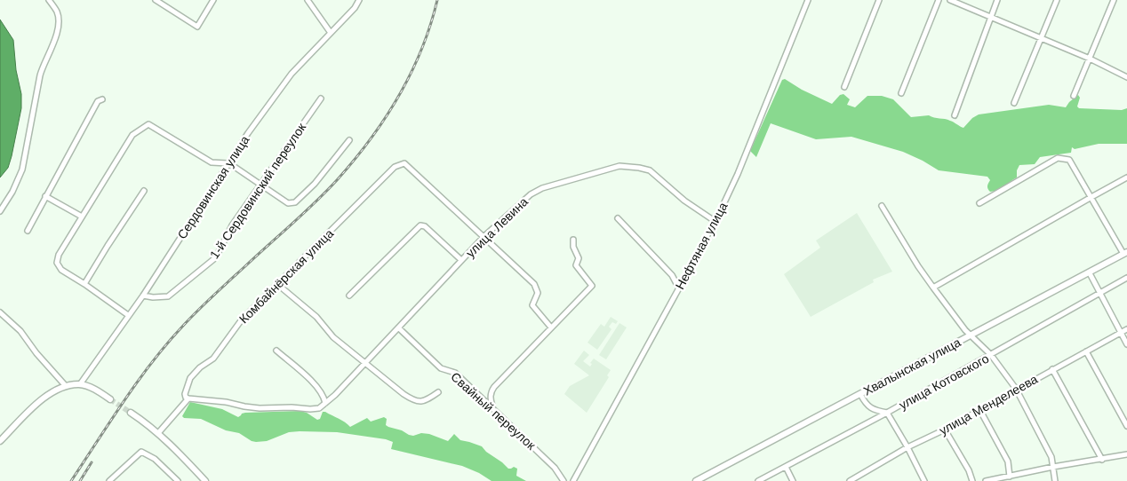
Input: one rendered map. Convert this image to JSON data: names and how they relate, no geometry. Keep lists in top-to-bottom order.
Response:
{
  "streets": {
    "main road": ["Хвалынская улица"],
    "street": [
      "Сердовинская улица",
      "1-й Сердовинский переулок",
      "улица Левина",
      "Нефтяная улица",
      "Комбайнёрская улица",
      "улица Котовского",
      "улица Менделеева",
      "Свайный переулок"
    ]
  },
  "crossings": [
    ["Сердовинская улица", "1-й Сердовинский переулок"],
    ["улица Левина", "Нефтяная улица"],
    ["улица Левина", "Комбайнёрская улица"],
    ["улица Левина", "Свайный переулок"]
  ]
}
